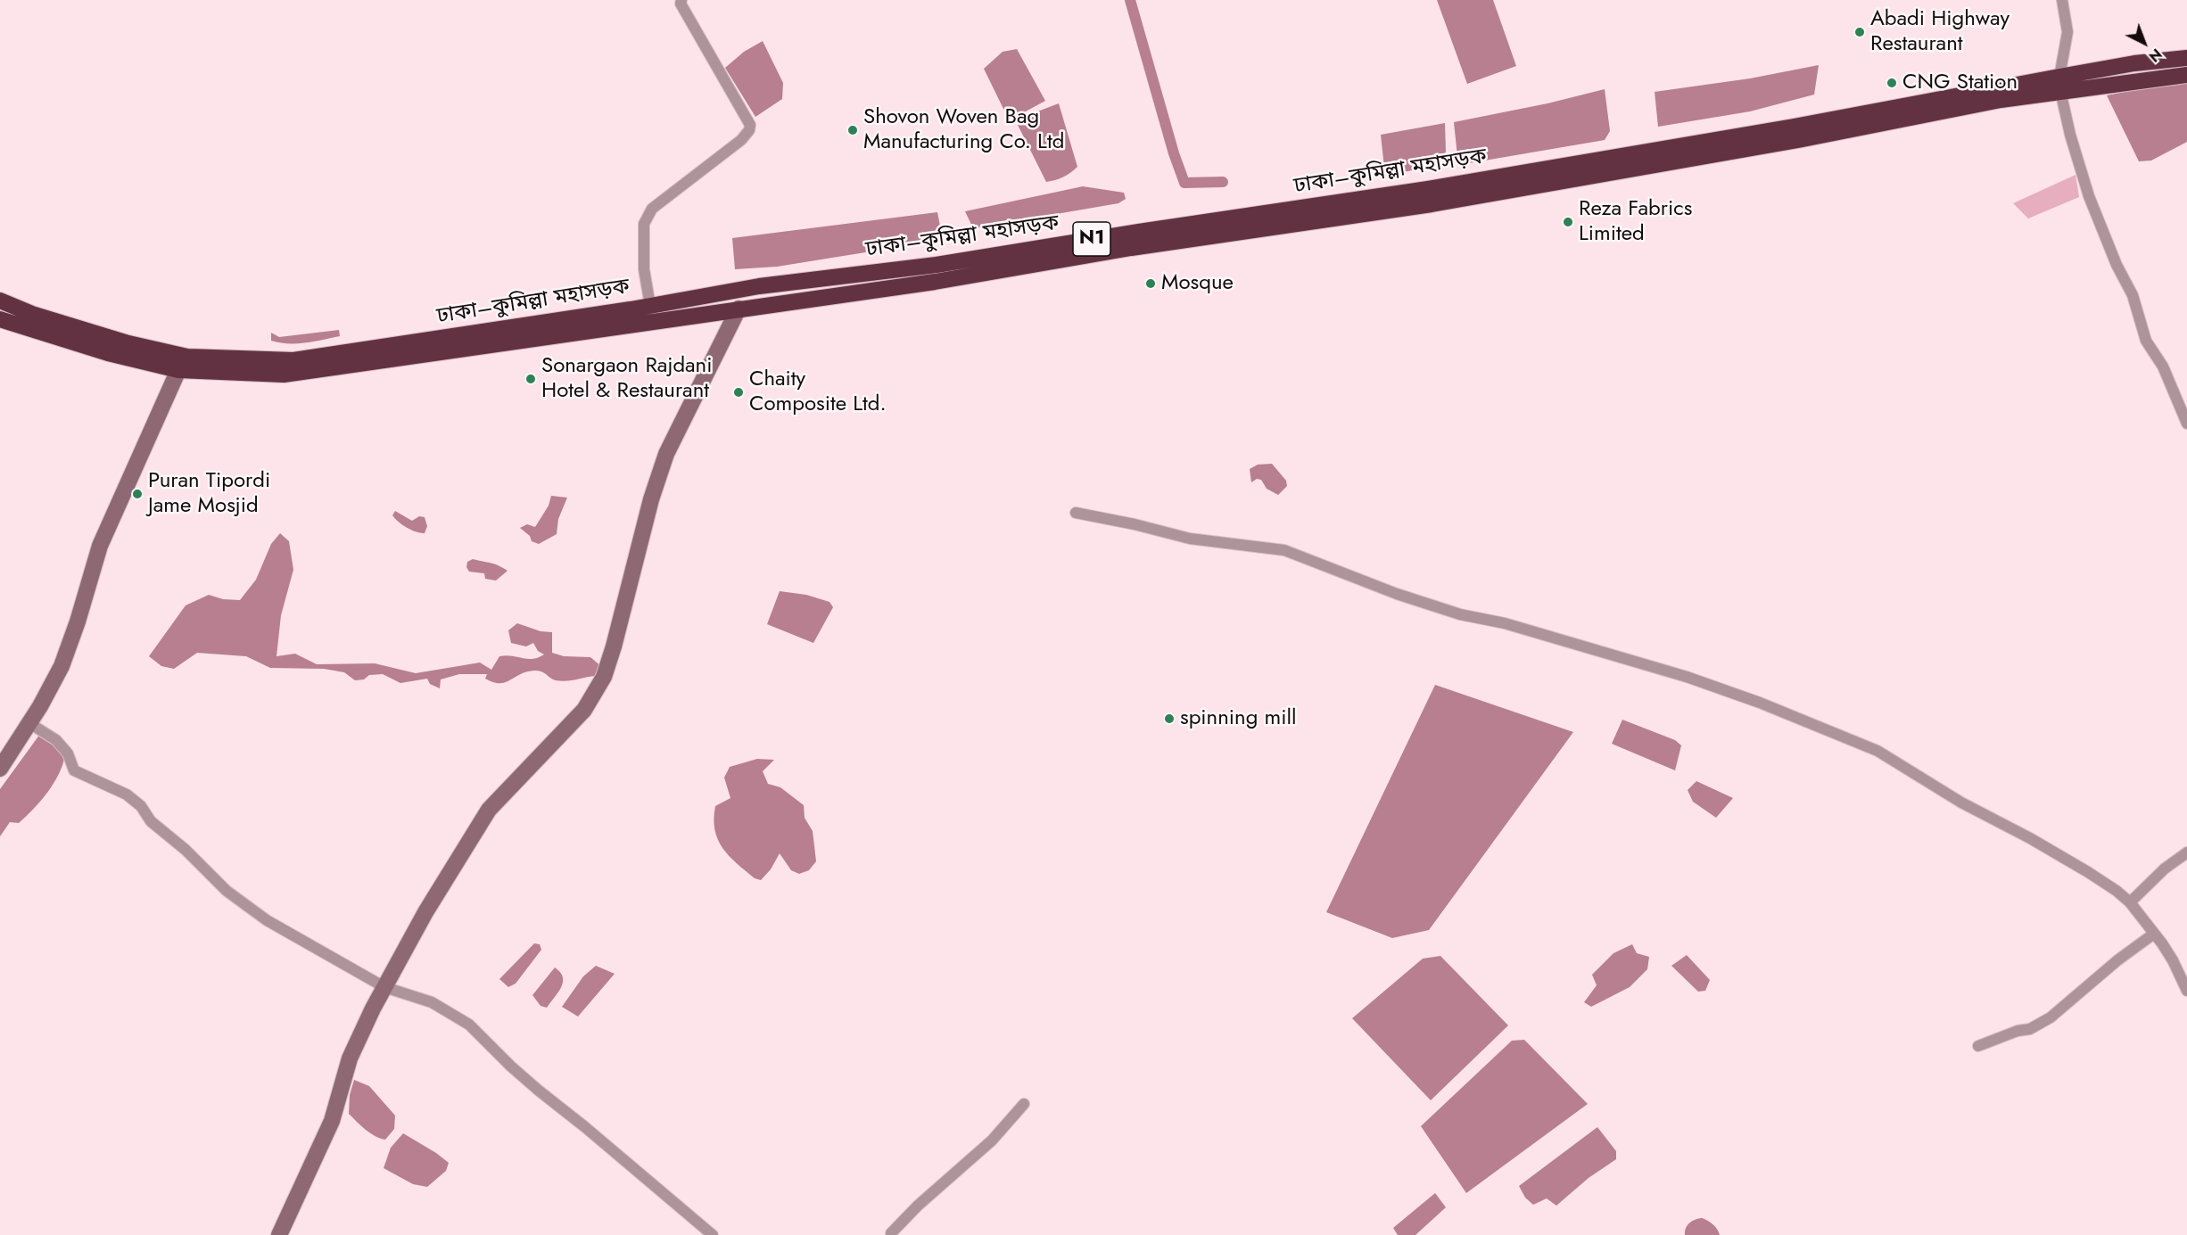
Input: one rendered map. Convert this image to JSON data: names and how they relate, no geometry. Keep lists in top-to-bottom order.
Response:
{
  "streets": {
    "highway": ["ঢাকা–কুমিল্লা মহাসড়ক", "N1"]
  },
  "places": [
    "Abadi Highway Restaurant",
    "CNG Station",
    "Shovon Woven Bag Manufacturing Co. Ltd",
    "Reza Fabrics Limited",
    "Mosque",
    "Sonargaon Rajdani Hotel & Restaurant",
    "Chaity Composite Ltd.",
    "Puran Tipordi Jame Mosjid",
    "spinning mill"
  ],
  "north": "bottom right"
}
